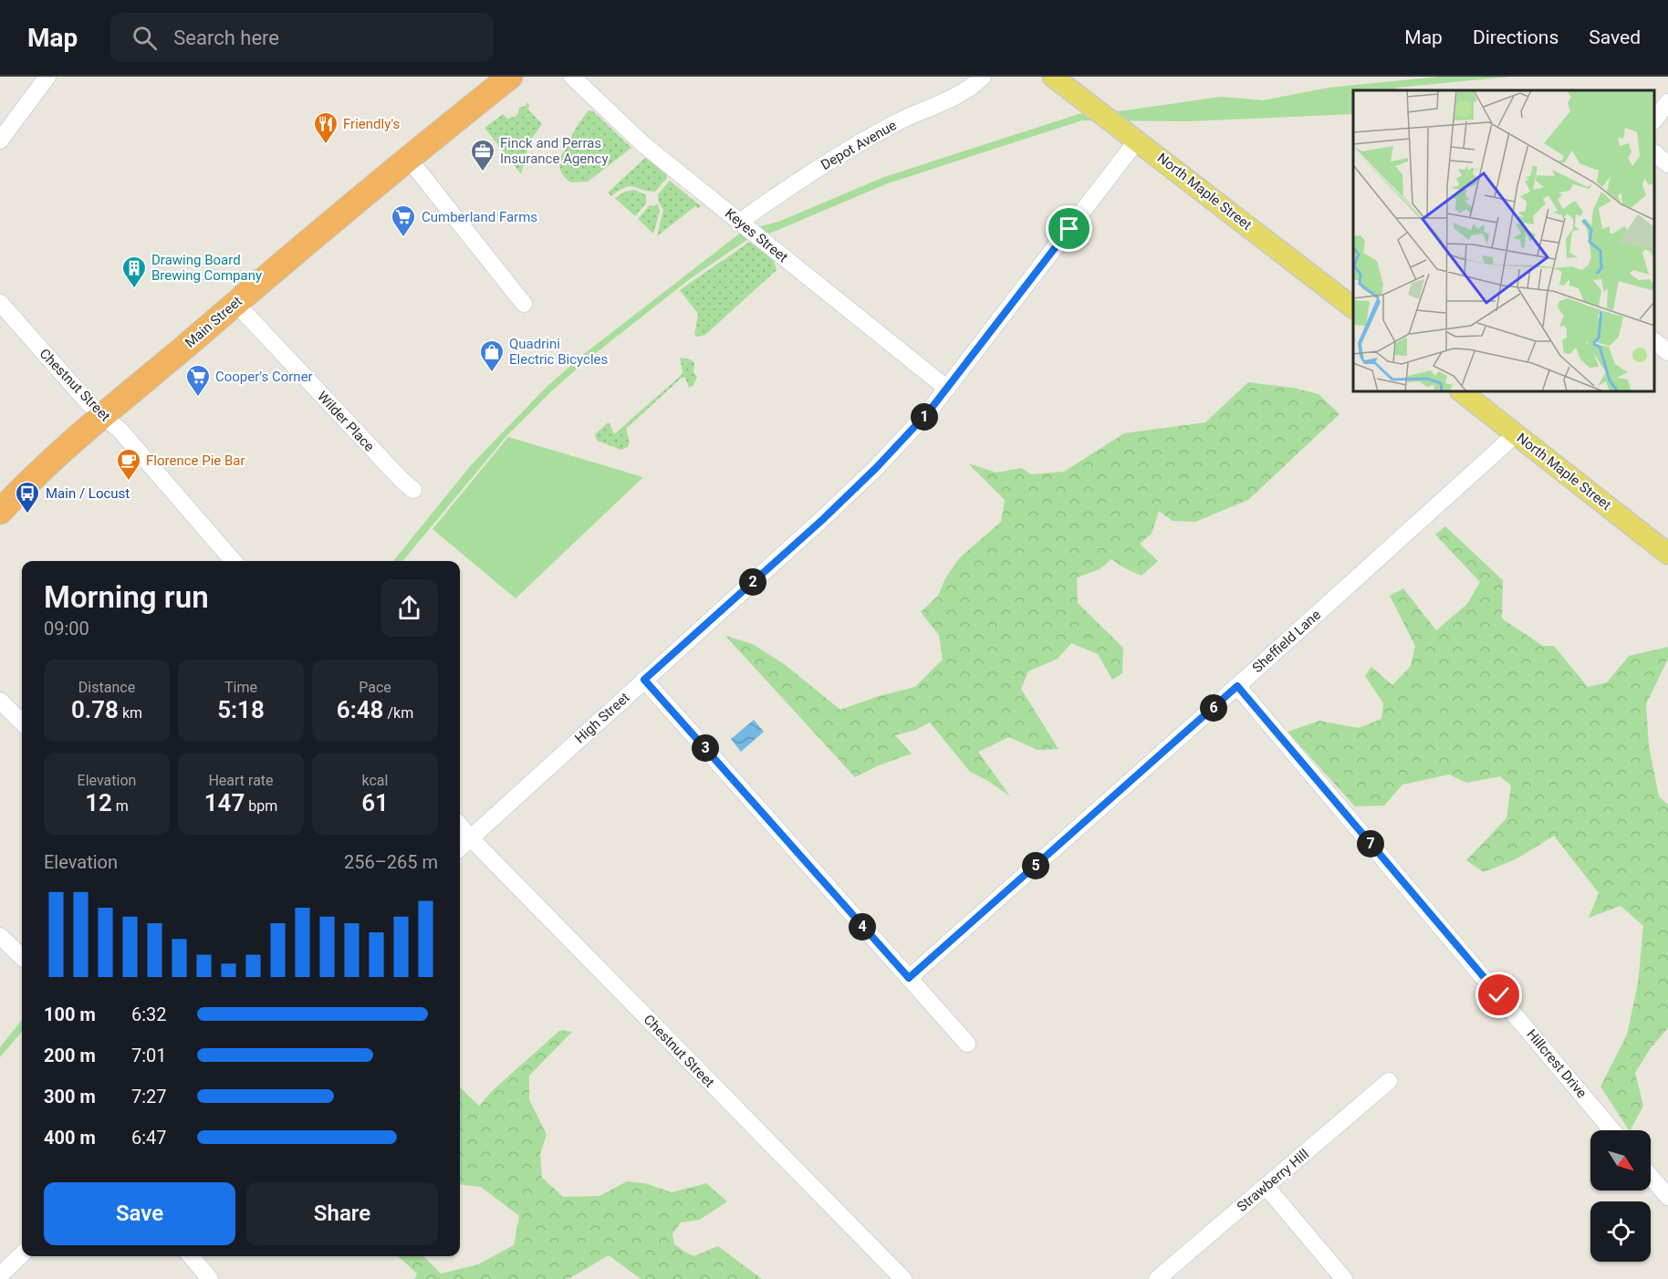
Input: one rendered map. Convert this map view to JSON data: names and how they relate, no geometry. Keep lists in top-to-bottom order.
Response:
{
  "streets": {
    "highway": ["Main Street"],
    "main road": ["North Maple Street"],
    "street": [
      "Depot Avenue",
      "Keyes Street",
      "Chestnut Street",
      "Wilder Place",
      "Sheffield Lane",
      "High Street",
      "Hillcrest Drive",
      "Strawberry Hill"
    ]
  },
  "crossings": [
    ["Depot Avenue", "Keyes Street"],
    ["North Maple Street", "Sheffield Lane"],
    ["North Maple Street", "High Street"],
    ["Keyes Street", "High Street"],
    ["Main Street", "Chestnut Street"],
    ["Main Street", "Wilder Place"],
    ["Chestnut Street", "High Street"],
    ["Sheffield Lane", "Hillcrest Drive"]
  ],
  "places": {
    "restaurant": ["Friendly's"],
    "office": ["Finck and Perras Insurance Agency"],
    "supermarket": ["Cumberland Farms", "Cooper's Corner"],
    "building": ["Drawing Board Brewing Company"],
    "shop": ["Quadrini Electric Bicycles"],
    "cafe": ["Florence Pie Bar"],
    "bus stop": ["Main / Locust"]
  },
  "north": "bottom right",
  "page": {
    "header": "Map",
    "search": "Search here",
    "nav": ["Map", "Directions", "Saved"],
    "pins": [
      "1",
      "2",
      "6",
      "3",
      "7",
      "5",
      "4"
    ],
    "heading": ["Morning run", "09:00"],
    "stats": [
      ["Distance", "0.78 km"],
      ["Time", "5:18"],
      ["Pace", "6:48 /km"],
      ["Elevation", "12 m"],
      ["Heart rate", "147 bpm"],
      ["kcal", "61"]
    ],
    "chart": ["Elevation", "256–265 m"],
    "list": [
      {
        "name": "100 m",
        "note": "6:32"
      },
      {
        "name": "200 m",
        "note": "7:01"
      },
      {
        "name": "300 m",
        "note": "7:27"
      },
      {
        "name": "400 m",
        "note": "6:47"
      }
    ],
    "buttons": ["Save", "Share"]
  }
}
